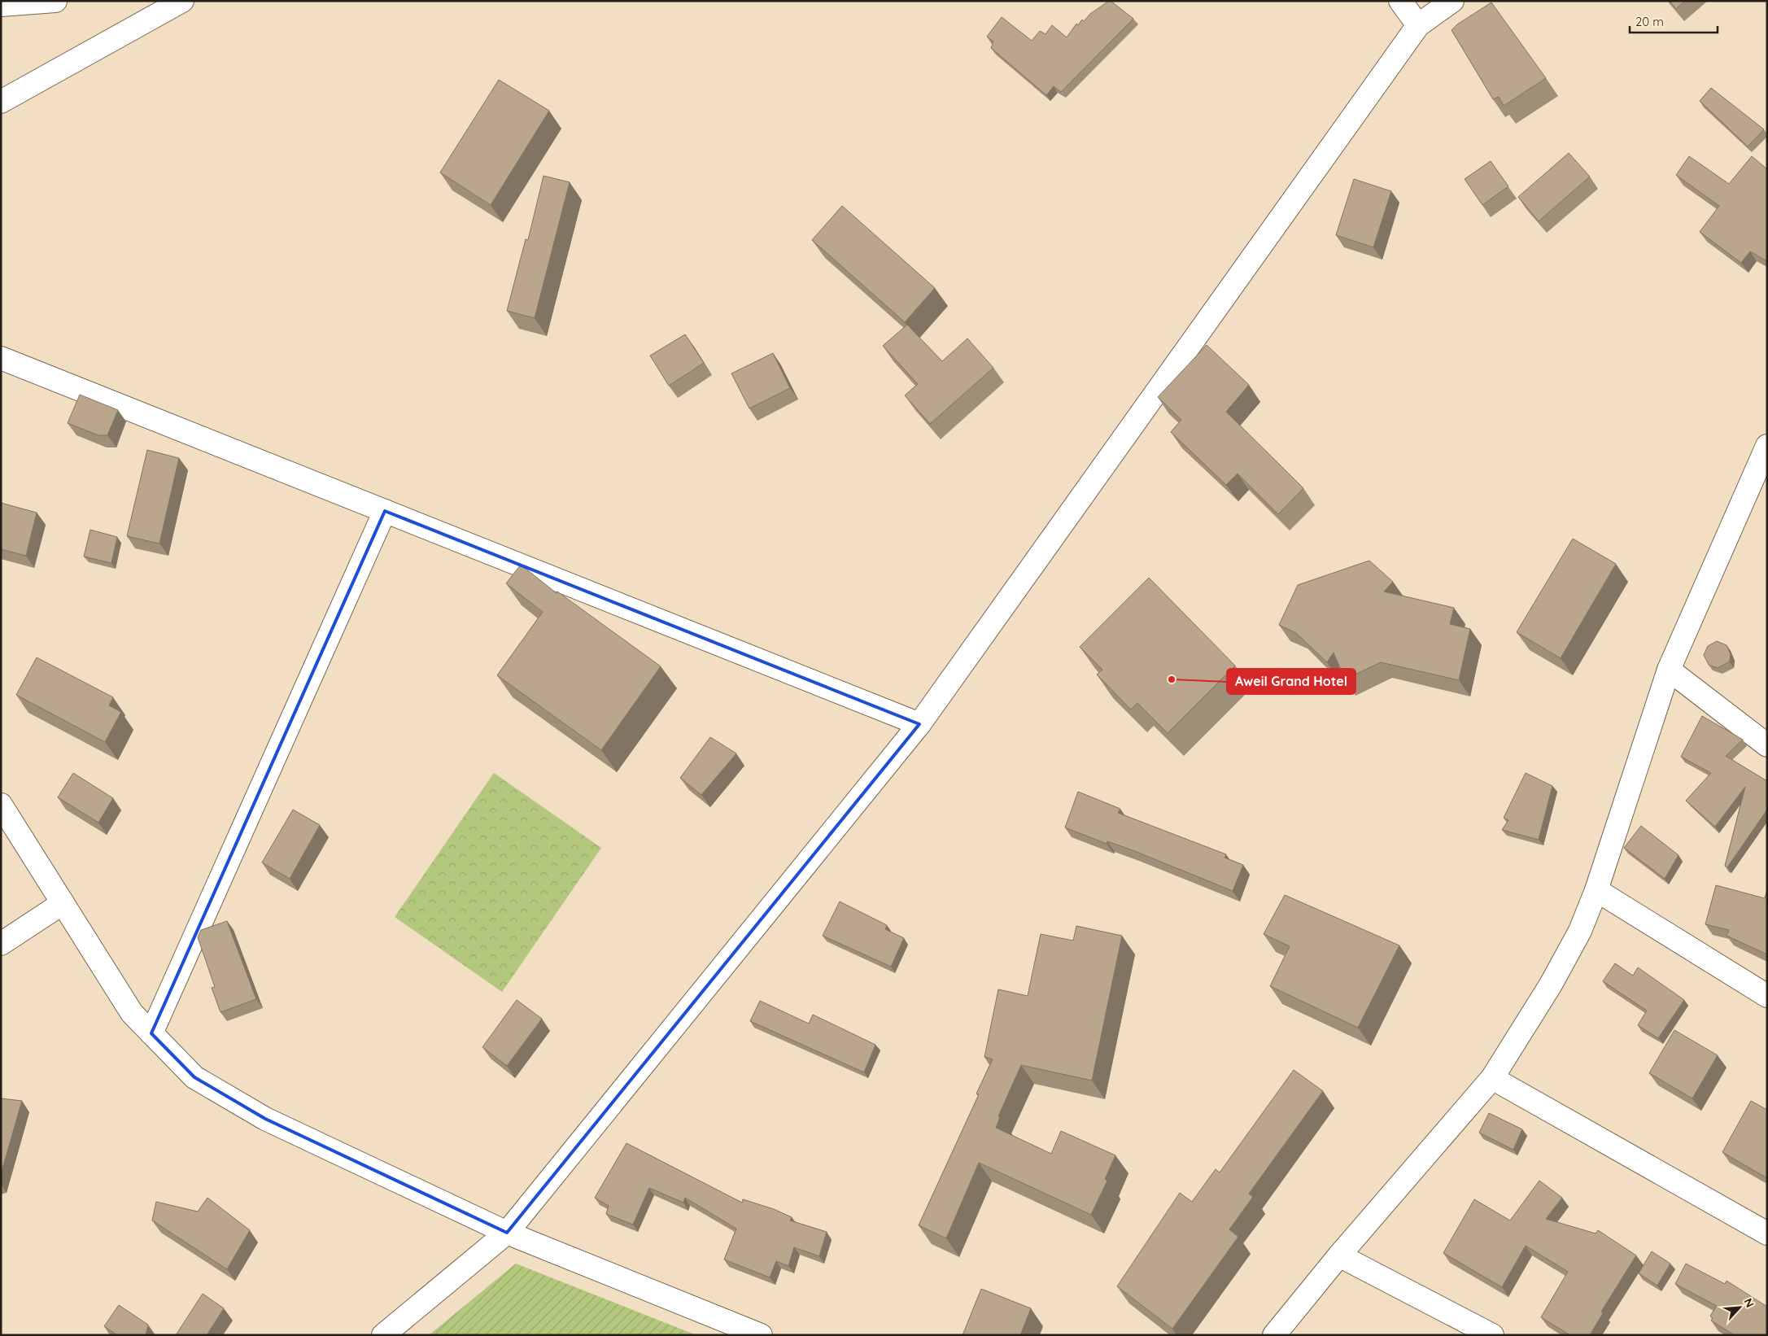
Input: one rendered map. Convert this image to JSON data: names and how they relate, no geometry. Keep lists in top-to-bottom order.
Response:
{
  "places": ["Aweil Grand Hotel"],
  "scale_bar": "20 m",
  "north": "top right"
}
